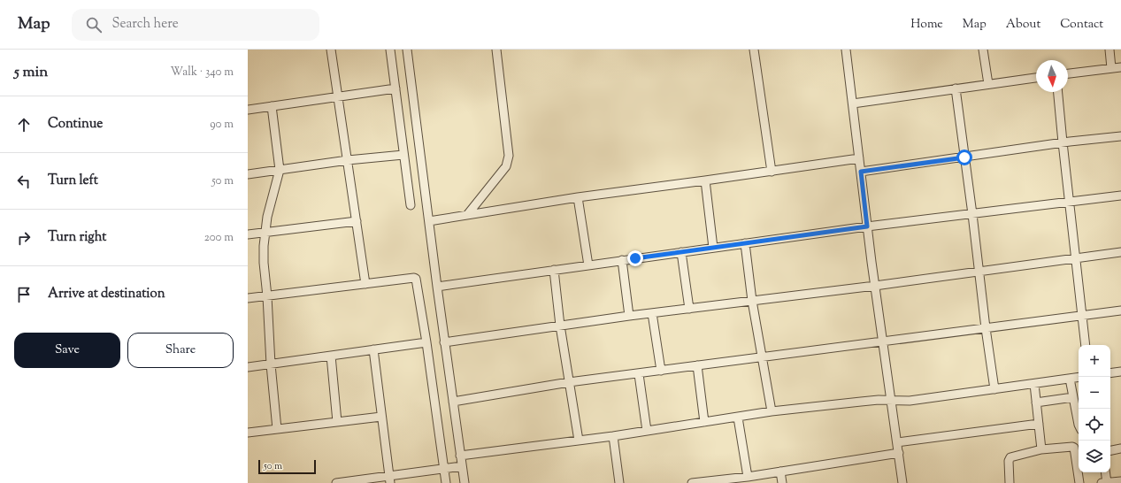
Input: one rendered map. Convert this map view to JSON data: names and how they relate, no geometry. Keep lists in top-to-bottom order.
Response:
{
  "scale_bar": "50 m",
  "north": "bottom",
  "page": {
    "header": "Map",
    "search": "Search here",
    "nav": [
      "Home",
      "Map",
      "About",
      "Contact"
    ],
    "heading": ["5 min", "Walk · 340 m"],
    "list": [
      ["Continue", "90 m"],
      ["Turn left", "50 m"],
      ["Turn right", "200 m"],
      "Arrive at destination"
    ],
    "buttons": ["Save", "Share"],
    "map_buttons": ["+", "−"],
    "scale": "50 m"
  }
}
